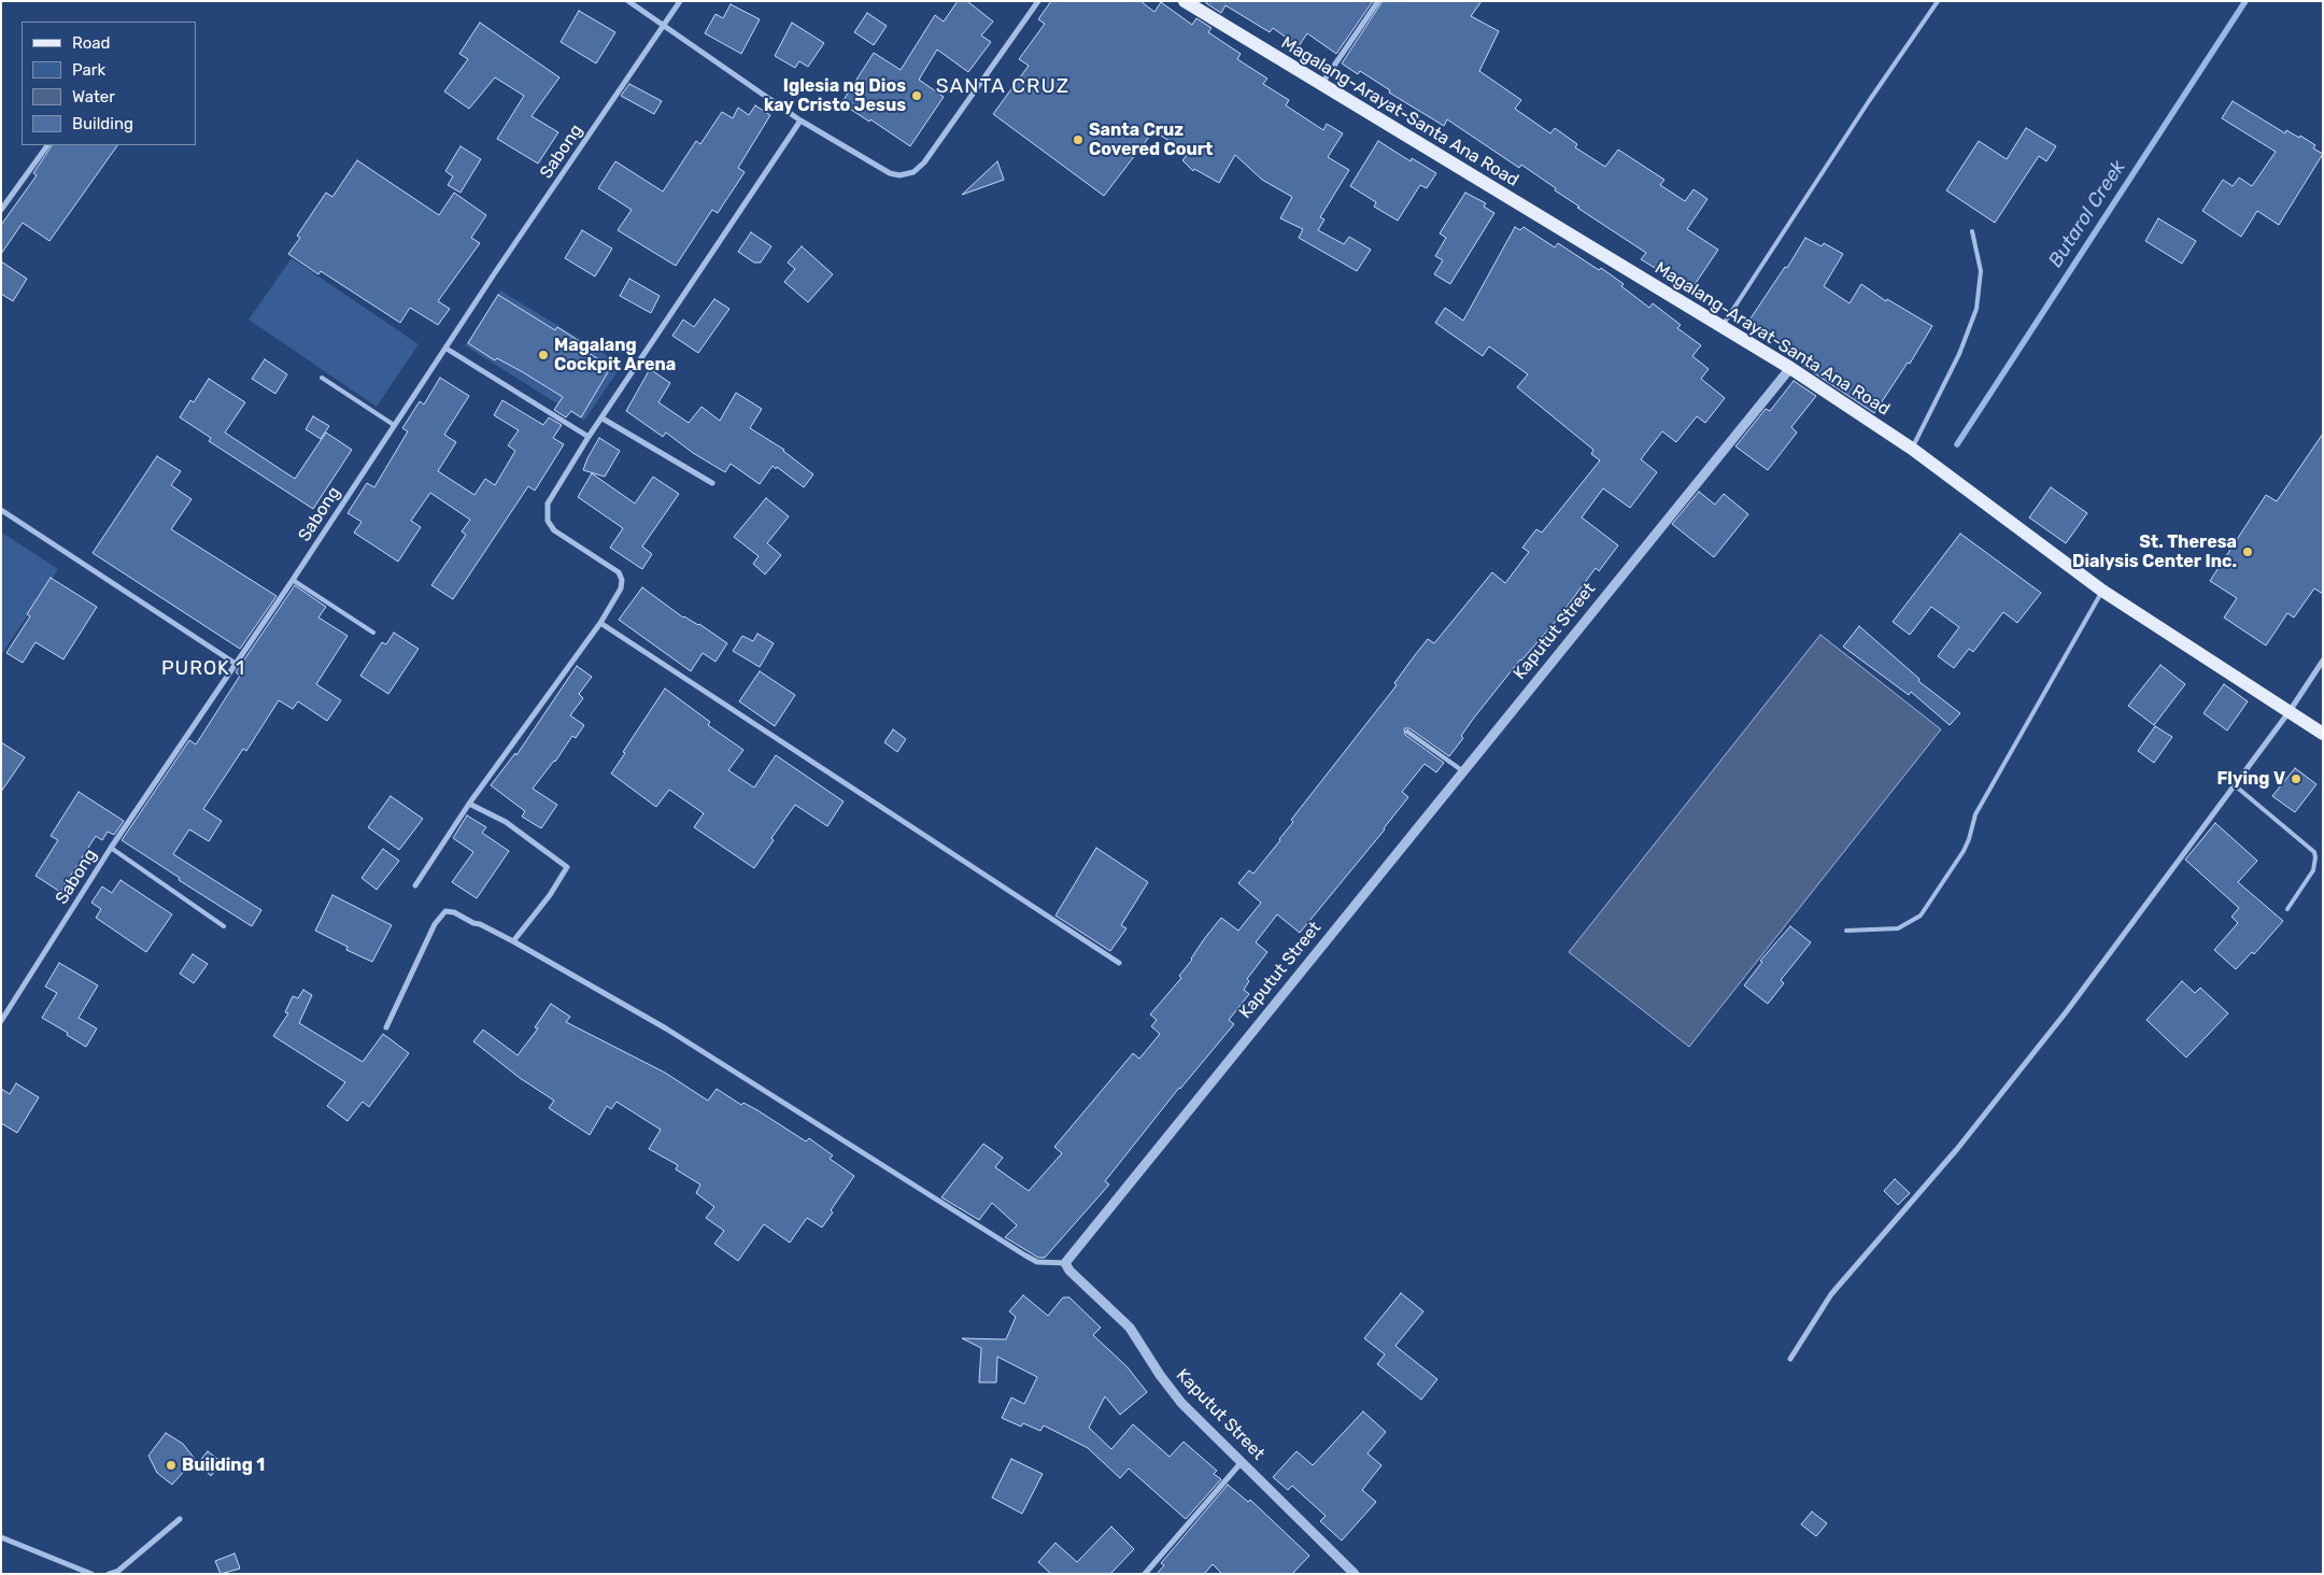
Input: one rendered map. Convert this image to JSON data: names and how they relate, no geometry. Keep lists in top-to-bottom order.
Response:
{
  "streets": {
    "main road": ["Magalang-Arayat-Santa Ana Road"],
    "street": ["Sabong", "Kaputut Street"]
  },
  "crossings": [
    ["Magalang-Arayat-Santa Ana Road", "Kaputut Street"]
  ],
  "districts": ["SANTA CRUZ", "PUROK 1"],
  "water": ["Butarol Creek"],
  "places": [
    "Iglesia ng Dios kay Cristo Jesus",
    "Santa Cruz Covered Court",
    "Magalang Cockpit Arena",
    "St. Theresa Dialysis Center Inc.",
    "Flying V",
    "Building 1"
  ],
  "legend": [
    "Road",
    "Park",
    "Water",
    "Building"
  ]
}
